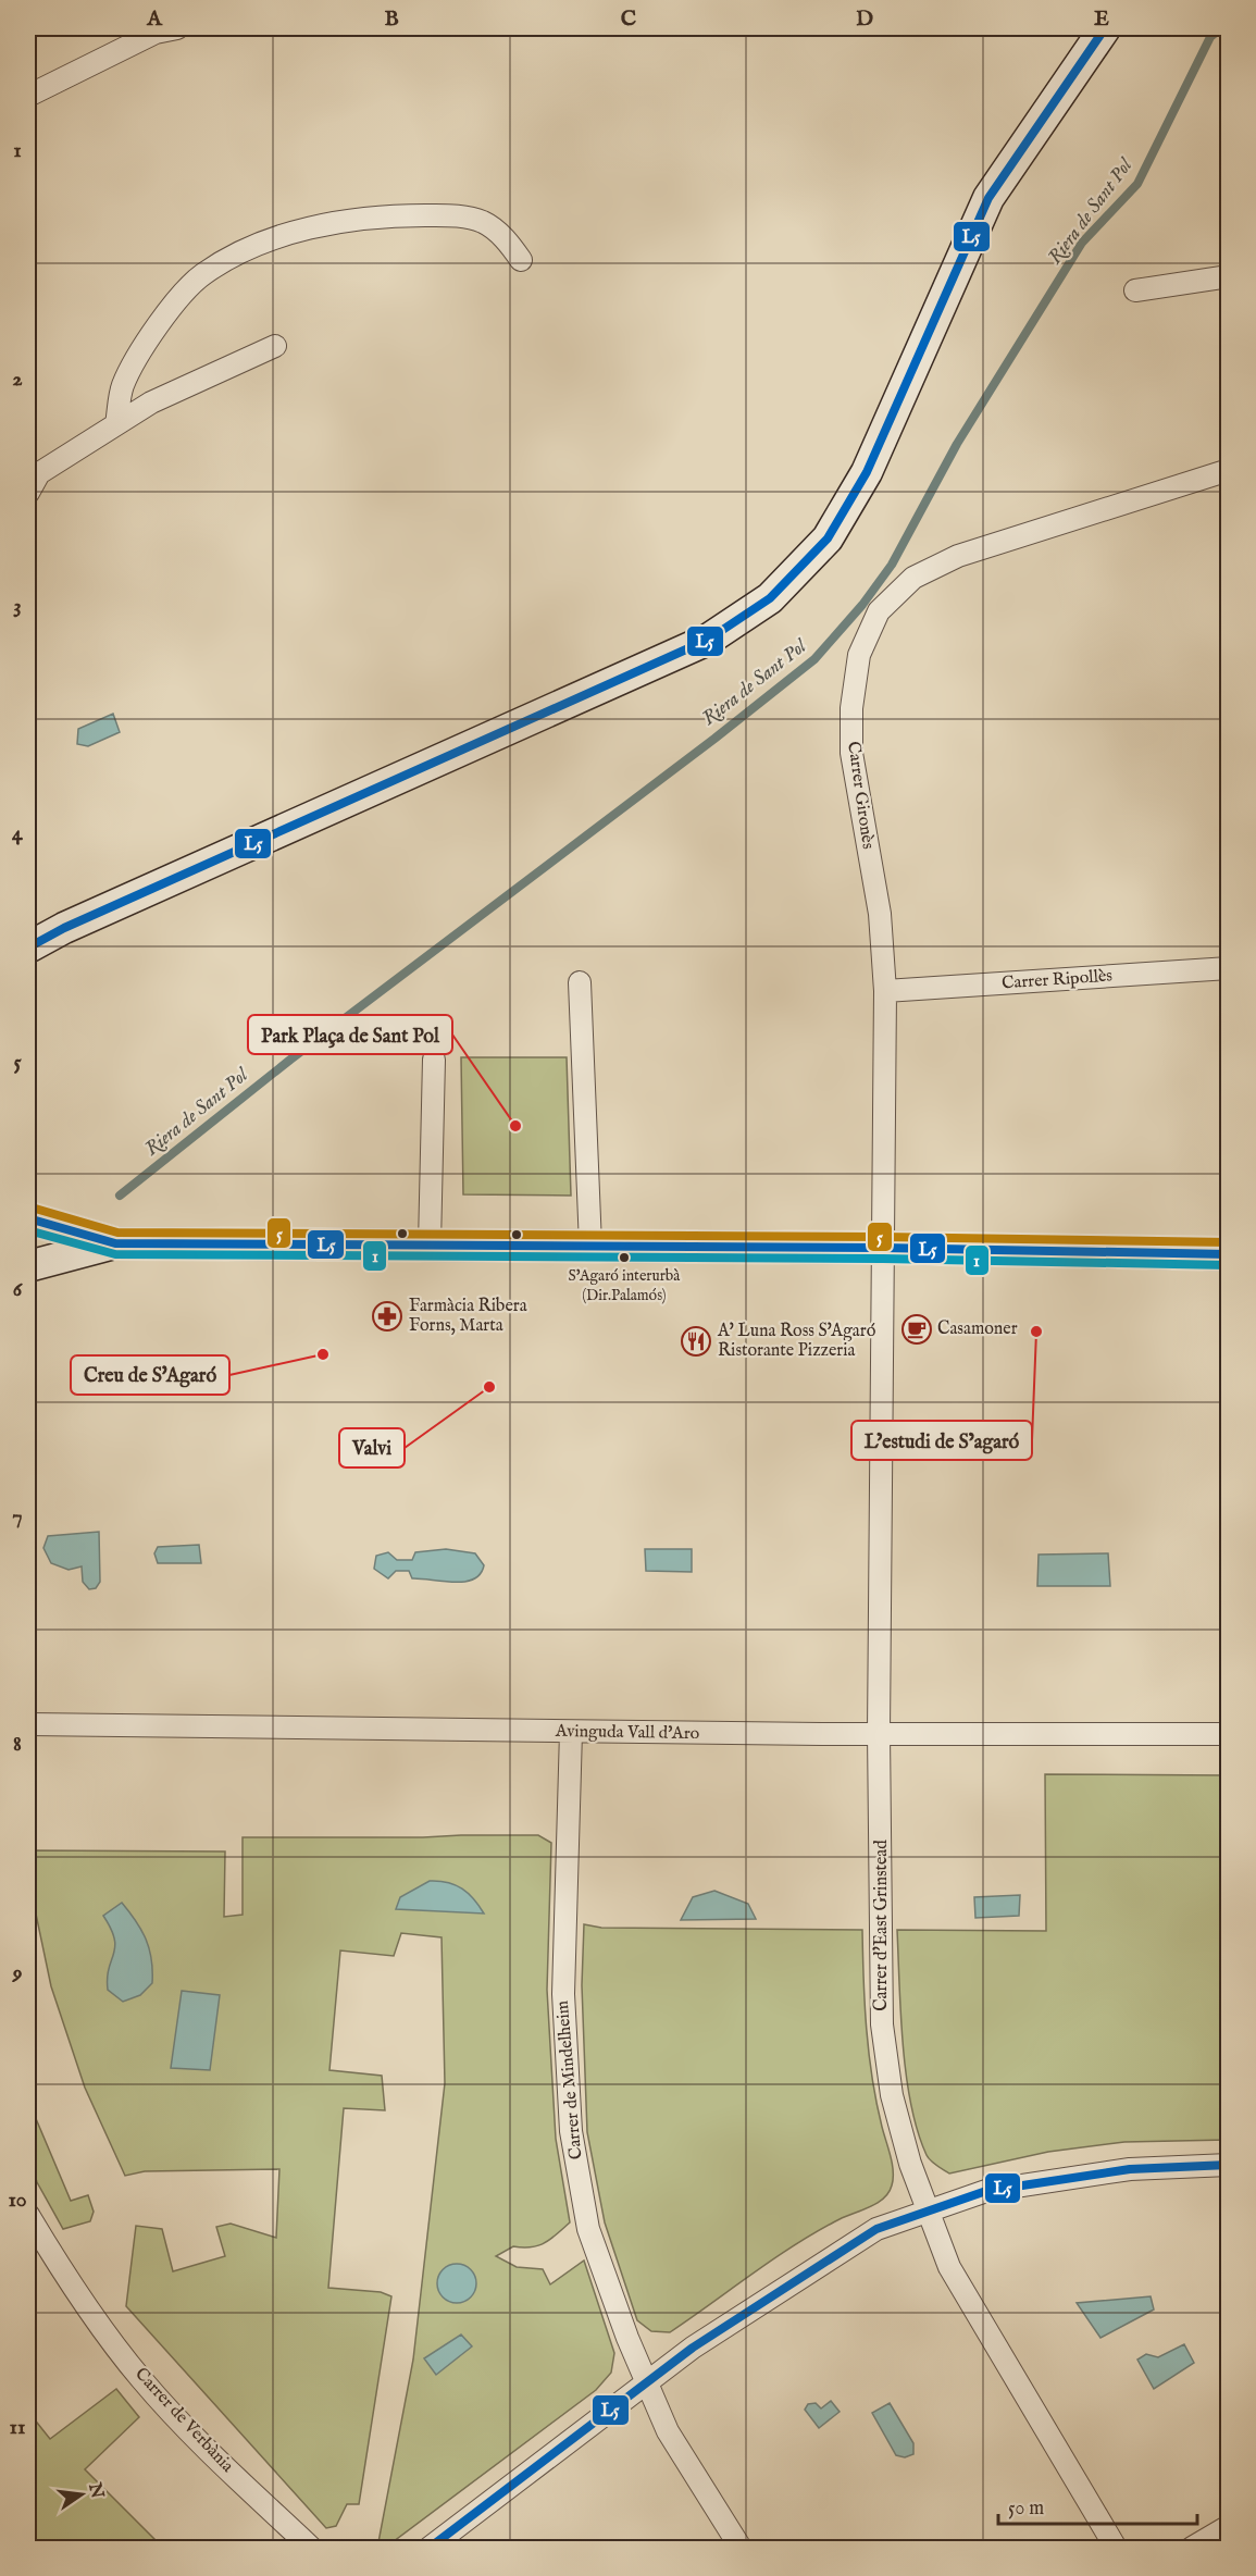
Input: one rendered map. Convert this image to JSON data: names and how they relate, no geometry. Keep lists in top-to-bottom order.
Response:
{
  "streets": {
    "street": [
      "Carrer Gironès",
      "Carrer Ripollès",
      "Avinguda Vall d'Aro",
      "Carrer d'East Grinstead",
      "Carrer de Mindelheim",
      "Carrer de Verbània"
    ]
  },
  "crossings": [
    ["Carrer Gironès", "Carrer Ripollès"],
    ["Carrer Gironès", "Carrer d'East Grinstead"],
    ["Avinguda Vall d'Aro", "Carrer d'East Grinstead"],
    ["Avinguda Vall d'Aro", "Carrer de Mindelheim"]
  ],
  "water": ["Riera de Sant Pol"],
  "places": {
    "other": [
      "Park Plaça de Sant Pol",
      "S'Agaró interurbà (Dir.Palamós)",
      "L’estudi de S’agaró",
      "Creu de S'Agaró",
      "Valvi"
    ],
    "pharmacy": ["Farmàcia Ribera Forns, Marta"],
    "cafe": ["Casamoner"],
    "restaurant": ["A' Luna Ross S'Agaró Ristorante Pizzeria"]
  },
  "lines": ["transit line L5", "transit line 5", "transit line 1"],
  "scale_bar": "50 m",
  "north": "right",
  "grid": {
    "columns": [
      "A",
      "B",
      "C",
      "D",
      "E"
    ],
    "rows": [
      "1",
      "2",
      "3",
      "4",
      "5",
      "6",
      "7",
      "8",
      "9",
      "10",
      "11"
    ]
  }
}
